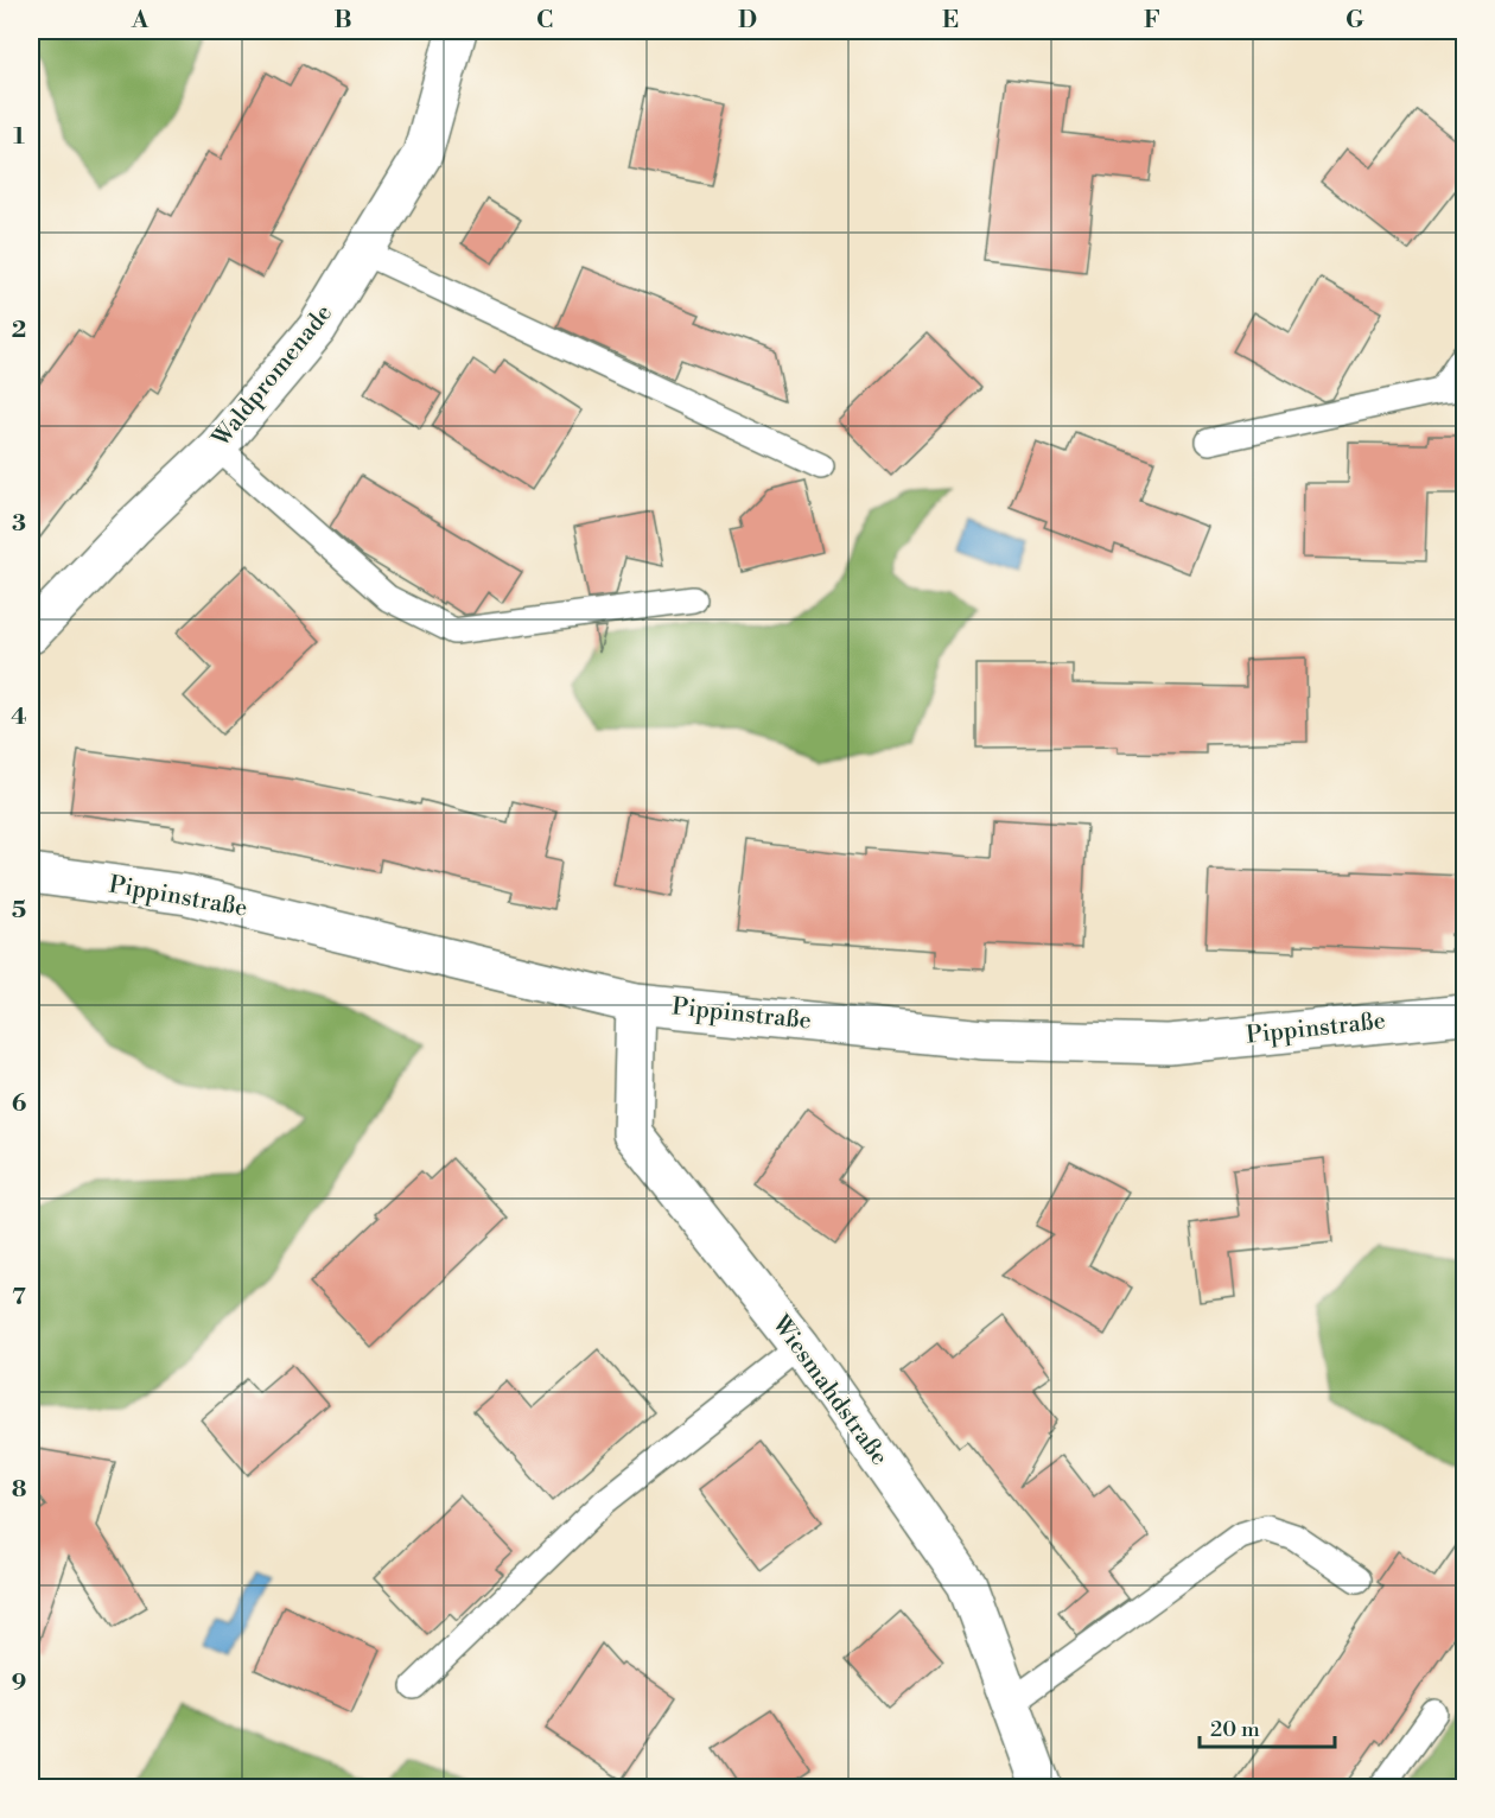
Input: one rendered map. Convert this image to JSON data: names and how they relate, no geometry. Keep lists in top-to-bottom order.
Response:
{
  "streets": {
    "street": ["Waldpromenade", "Pippinstraße", "Wiesmahdstraße"]
  },
  "crossings": [
    ["Pippinstraße", "Wiesmahdstraße"]
  ],
  "scale_bar": "20 m",
  "grid": {
    "columns": [
      "A",
      "B",
      "C",
      "D",
      "E",
      "F",
      "G"
    ],
    "rows": [
      "1",
      "2",
      "3",
      "4",
      "5",
      "6",
      "7",
      "8",
      "9"
    ]
  }
}
